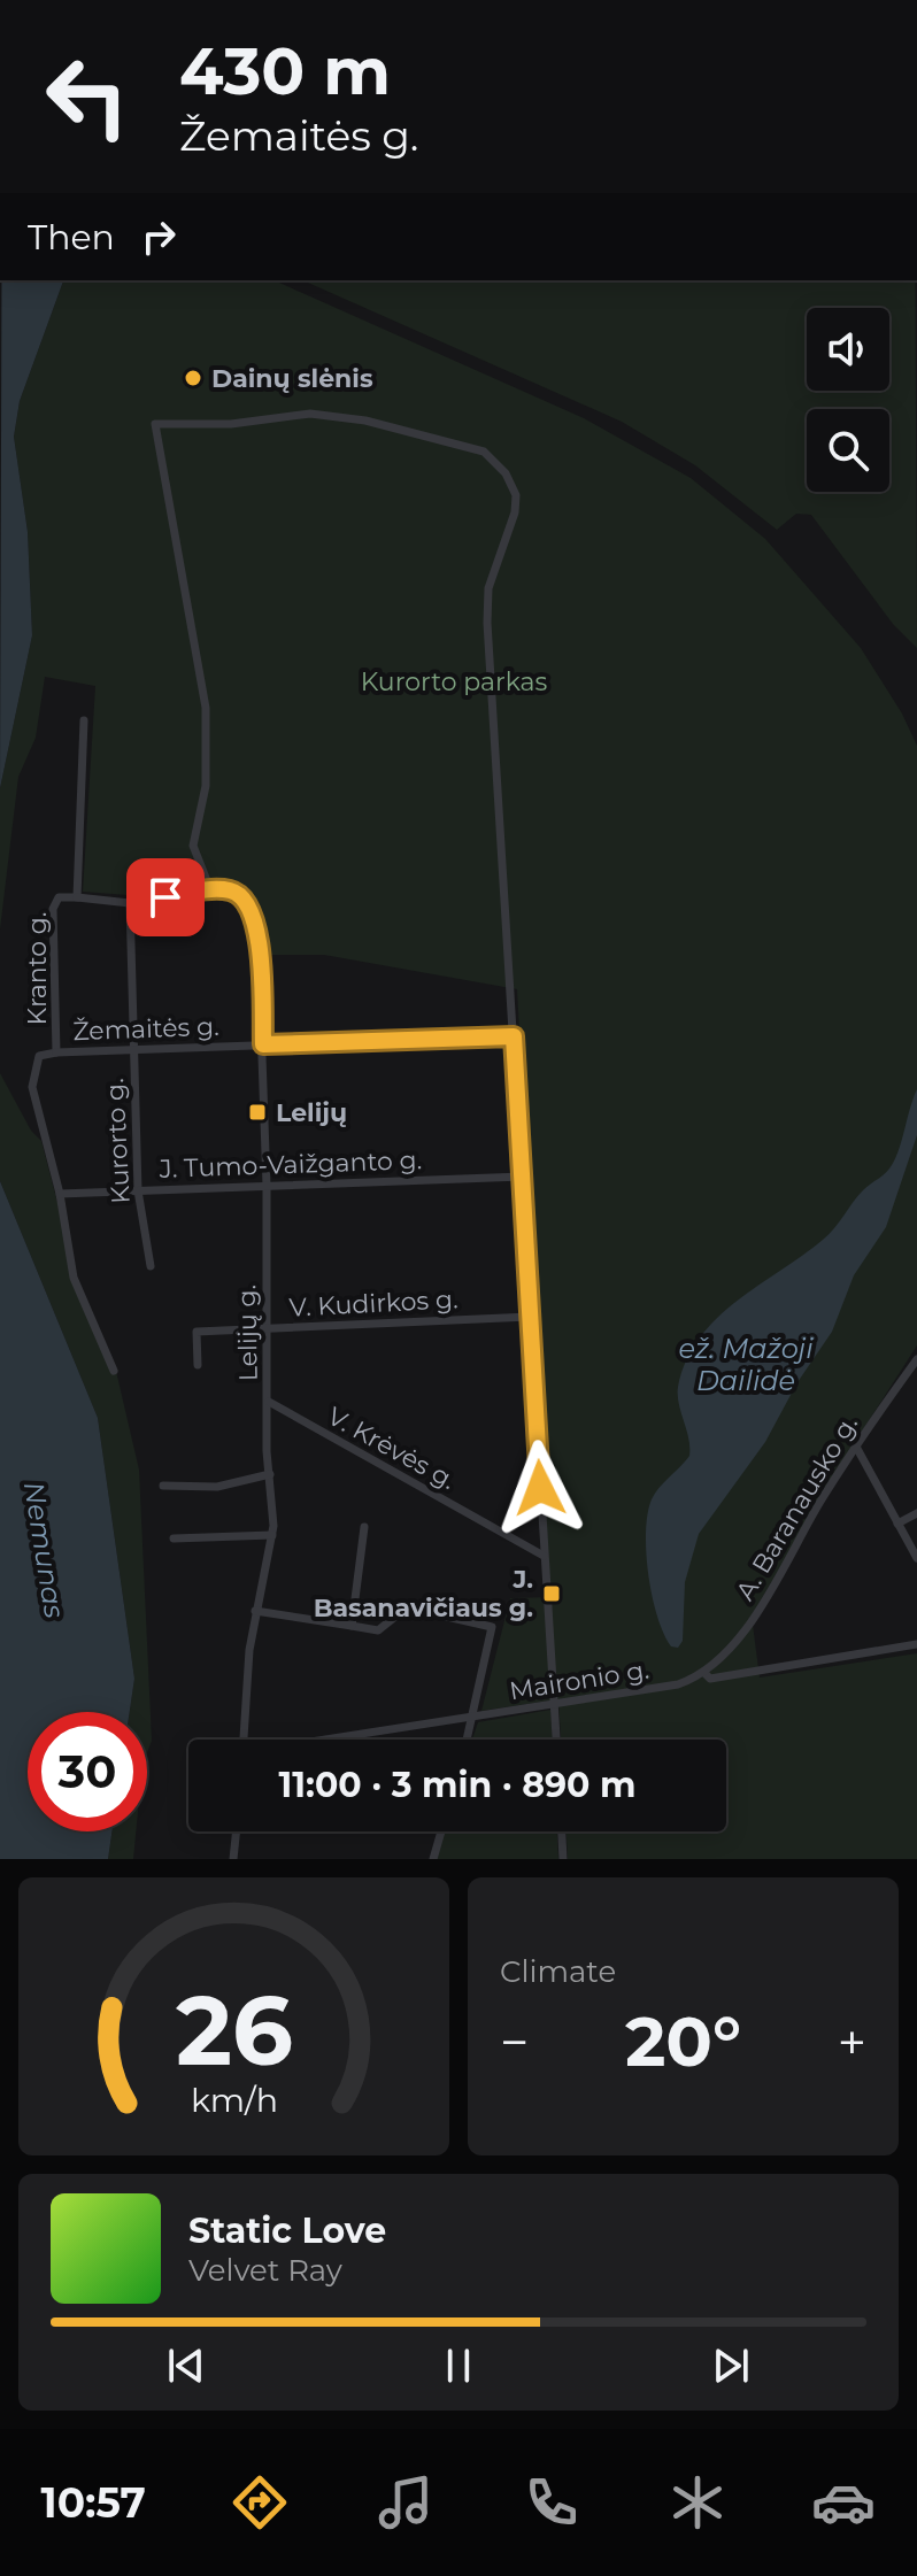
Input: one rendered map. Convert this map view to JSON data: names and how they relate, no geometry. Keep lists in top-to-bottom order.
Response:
{
  "streets": {
    "street": [
      "Kranto g.",
      "Žemaitės g.",
      "Kurorto g.",
      "J. Tumo-Vaižganto g.",
      "V. Kudirkos g.",
      "Lelijų g.",
      "V. Krėvės g.",
      "A. Baranausko g.",
      "Maironio g."
    ]
  },
  "crossings": [
    ["Kranto g.", "Žemaitės g."],
    ["Kranto g.", "J. Tumo-Vaižganto g."],
    ["Žemaitės g.", "Kurorto g."],
    ["Žemaitės g.", "Lelijų g."],
    ["Kurorto g.", "J. Tumo-Vaižganto g."],
    ["J. Tumo-Vaižganto g.", "Lelijų g."],
    ["V. Kudirkos g.", "Lelijų g."],
    ["Lelijų g.", "V. Krėvės g."],
    ["A. Baranausko g.", "Maironio g."]
  ],
  "water": ["ež. Mažoji Dailidė", "Nemunas"],
  "parks": ["Kurorto parkas"],
  "places": {
    "other": ["Dainų slėnis"],
    "transit": ["Lelijų", "J. Basanavičiaus g."]
  },
  "page": {
    "turn": ["430 m", "Žemaitės g."],
    "then": "Then",
    "limit": "30",
    "trip": "11:00 · 3 min · 890 m",
    "tile": "Climate",
    "heat": ["−", "20°", "+"],
    "song": ["Static Love", "Velvet Ray"],
    "tabs": "10:57",
    "gauge": ["26", "km/h"]
  }
}
